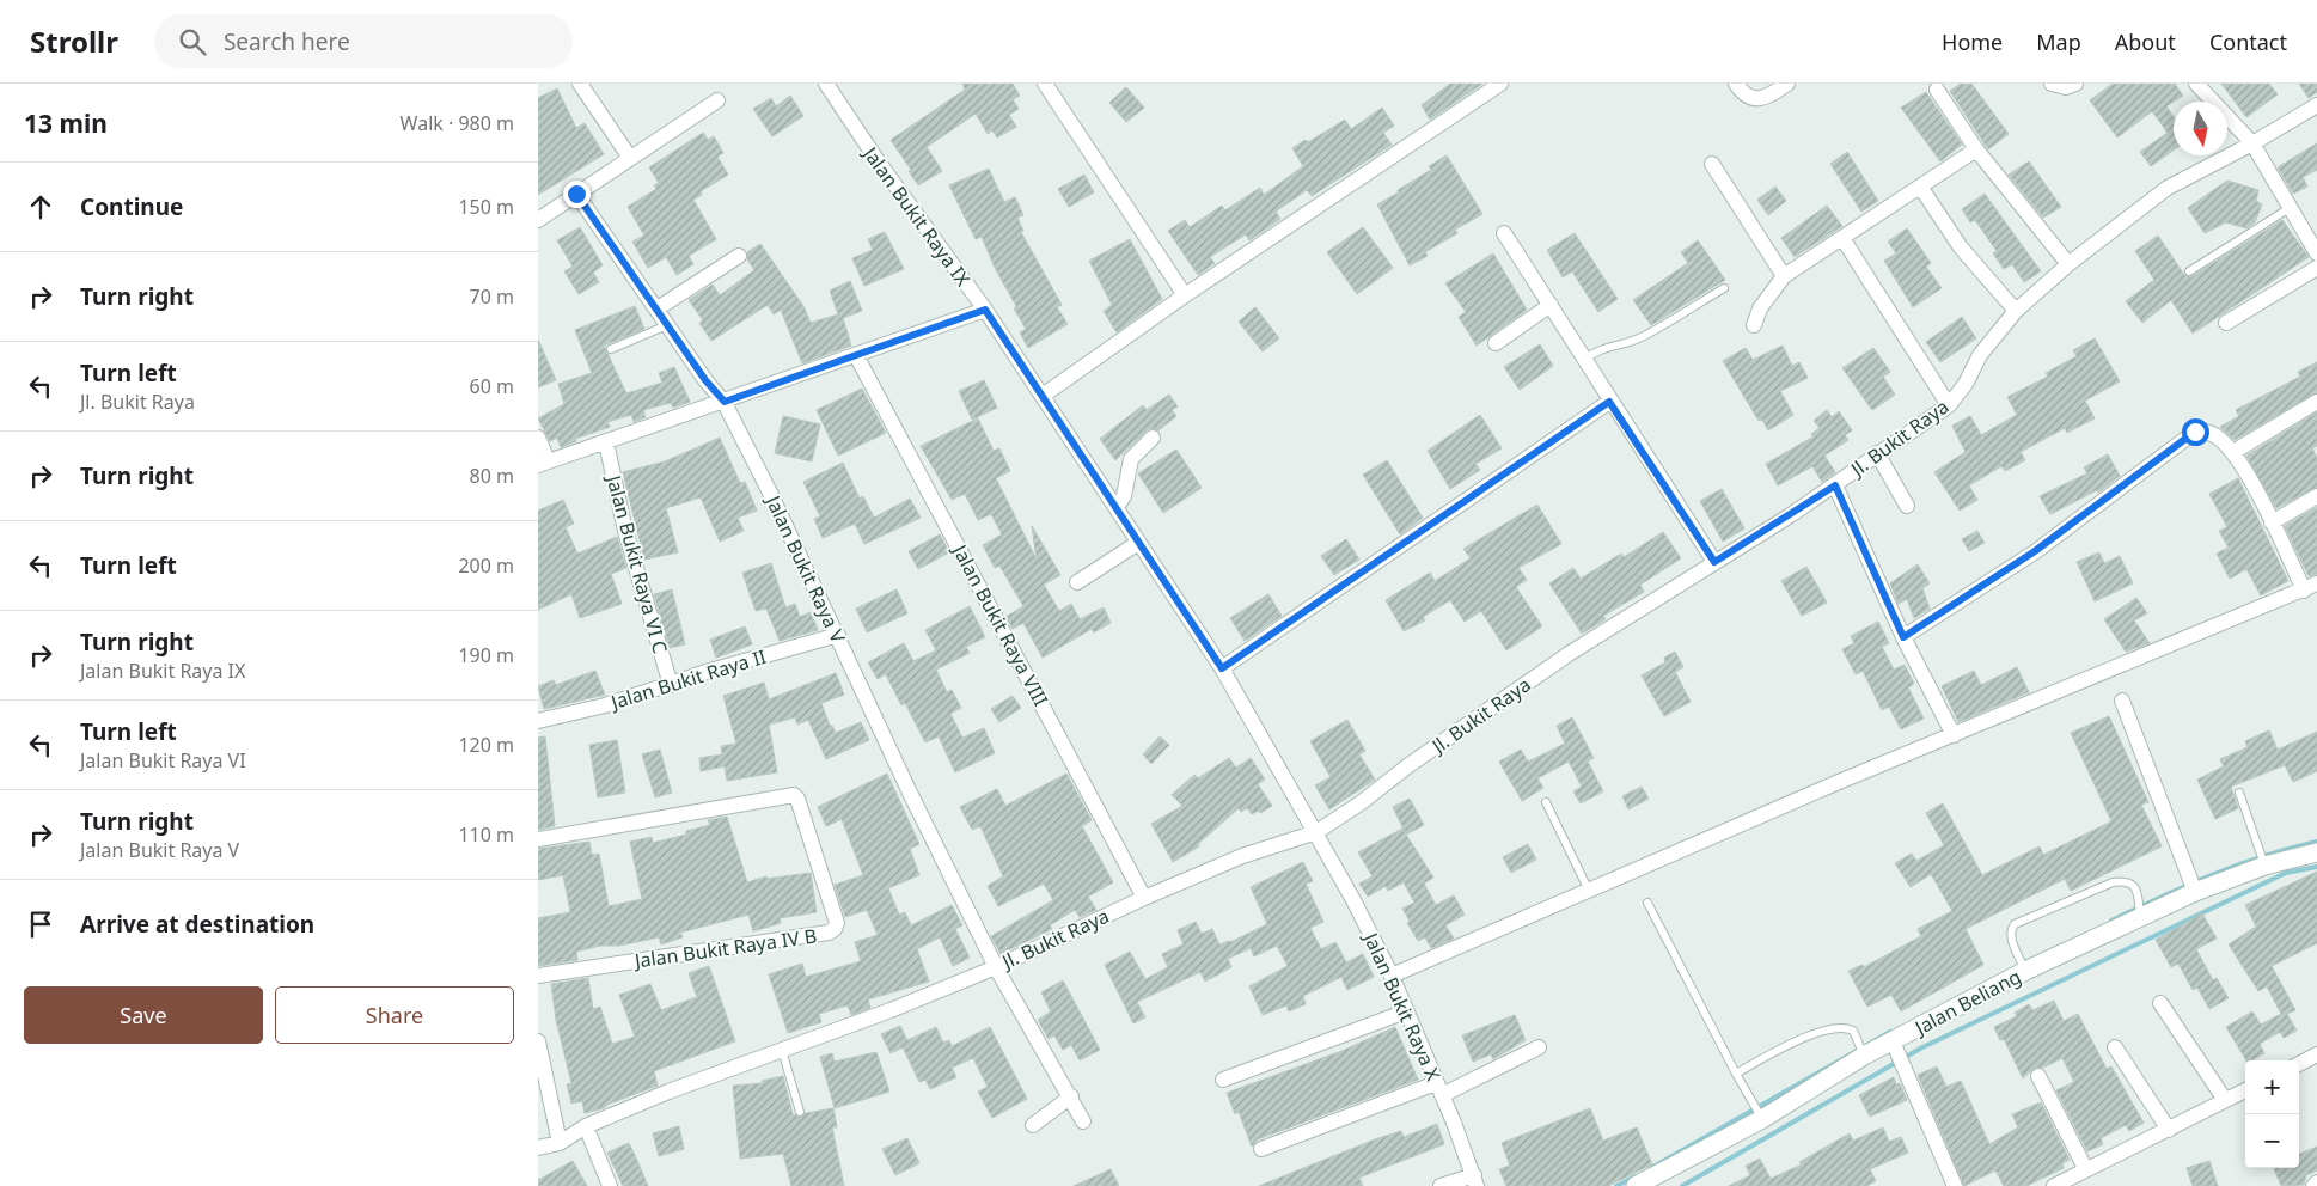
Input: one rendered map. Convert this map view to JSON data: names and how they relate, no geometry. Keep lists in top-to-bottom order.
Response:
{
  "streets": {
    "street": [
      "Jalan Bukit Raya IX",
      "Jl. Bukit Raya",
      "Jalan Bukit Raya VI C",
      "Jalan Bukit Raya V",
      "Jalan Bukit Raya VIII",
      "Jalan Bukit Raya II",
      "Jalan Bukit Raya IV B",
      "Jalan Beliang",
      "Jalan Bukit Raya X"
    ]
  },
  "crossings": [
    ["Jalan Bukit Raya IX", "Jl. Bukit Raya"],
    ["Jalan Bukit Raya IX", "Jalan Bukit Raya X"],
    ["Jl. Bukit Raya", "Jalan Bukit Raya V"],
    ["Jl. Bukit Raya", "Jalan Bukit Raya VIII"],
    ["Jl. Bukit Raya", "Jalan Bukit Raya X"],
    ["Jalan Bukit Raya VI C", "Jalan Bukit Raya II"],
    ["Jalan Bukit Raya V", "Jalan Bukit Raya II"]
  ],
  "north": "bottom",
  "page": {
    "header": "Strollr",
    "search": "Search here",
    "nav": [
      "Home",
      "Map",
      "About",
      "Contact"
    ],
    "heading": ["13 min", "Walk · 980 m"],
    "list": [
      ["Continue", "150 m"],
      ["Turn right", "70 m"],
      ["Turn left", "Jl. Bukit Raya", "60 m"],
      ["Turn right", "80 m"],
      ["Turn left", "200 m"],
      ["Turn right", "Jalan Bukit Raya IX", "190 m"],
      ["Turn left", "Jalan Bukit Raya VI", "120 m"],
      ["Turn right", "Jalan Bukit Raya V", "110 m"],
      "Arrive at destination"
    ],
    "buttons": ["Save", "Share"],
    "map_buttons": ["+", "−"]
  }
}
